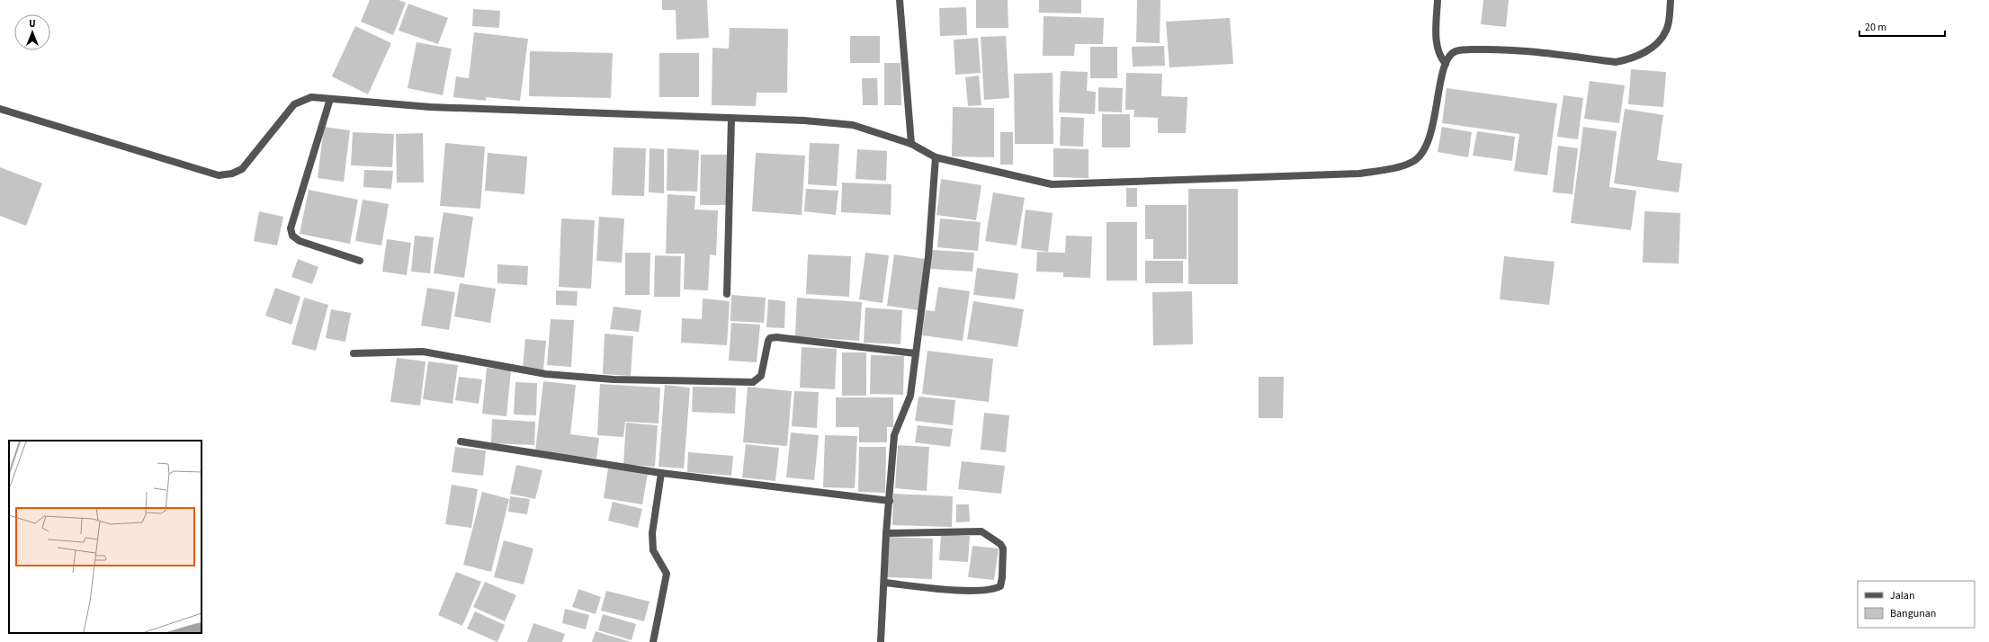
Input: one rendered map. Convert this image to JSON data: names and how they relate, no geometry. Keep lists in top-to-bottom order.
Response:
{
  "legend": ["Jalan", "Bangunan"],
  "scale_bar": "20 m",
  "north": "top"
}
